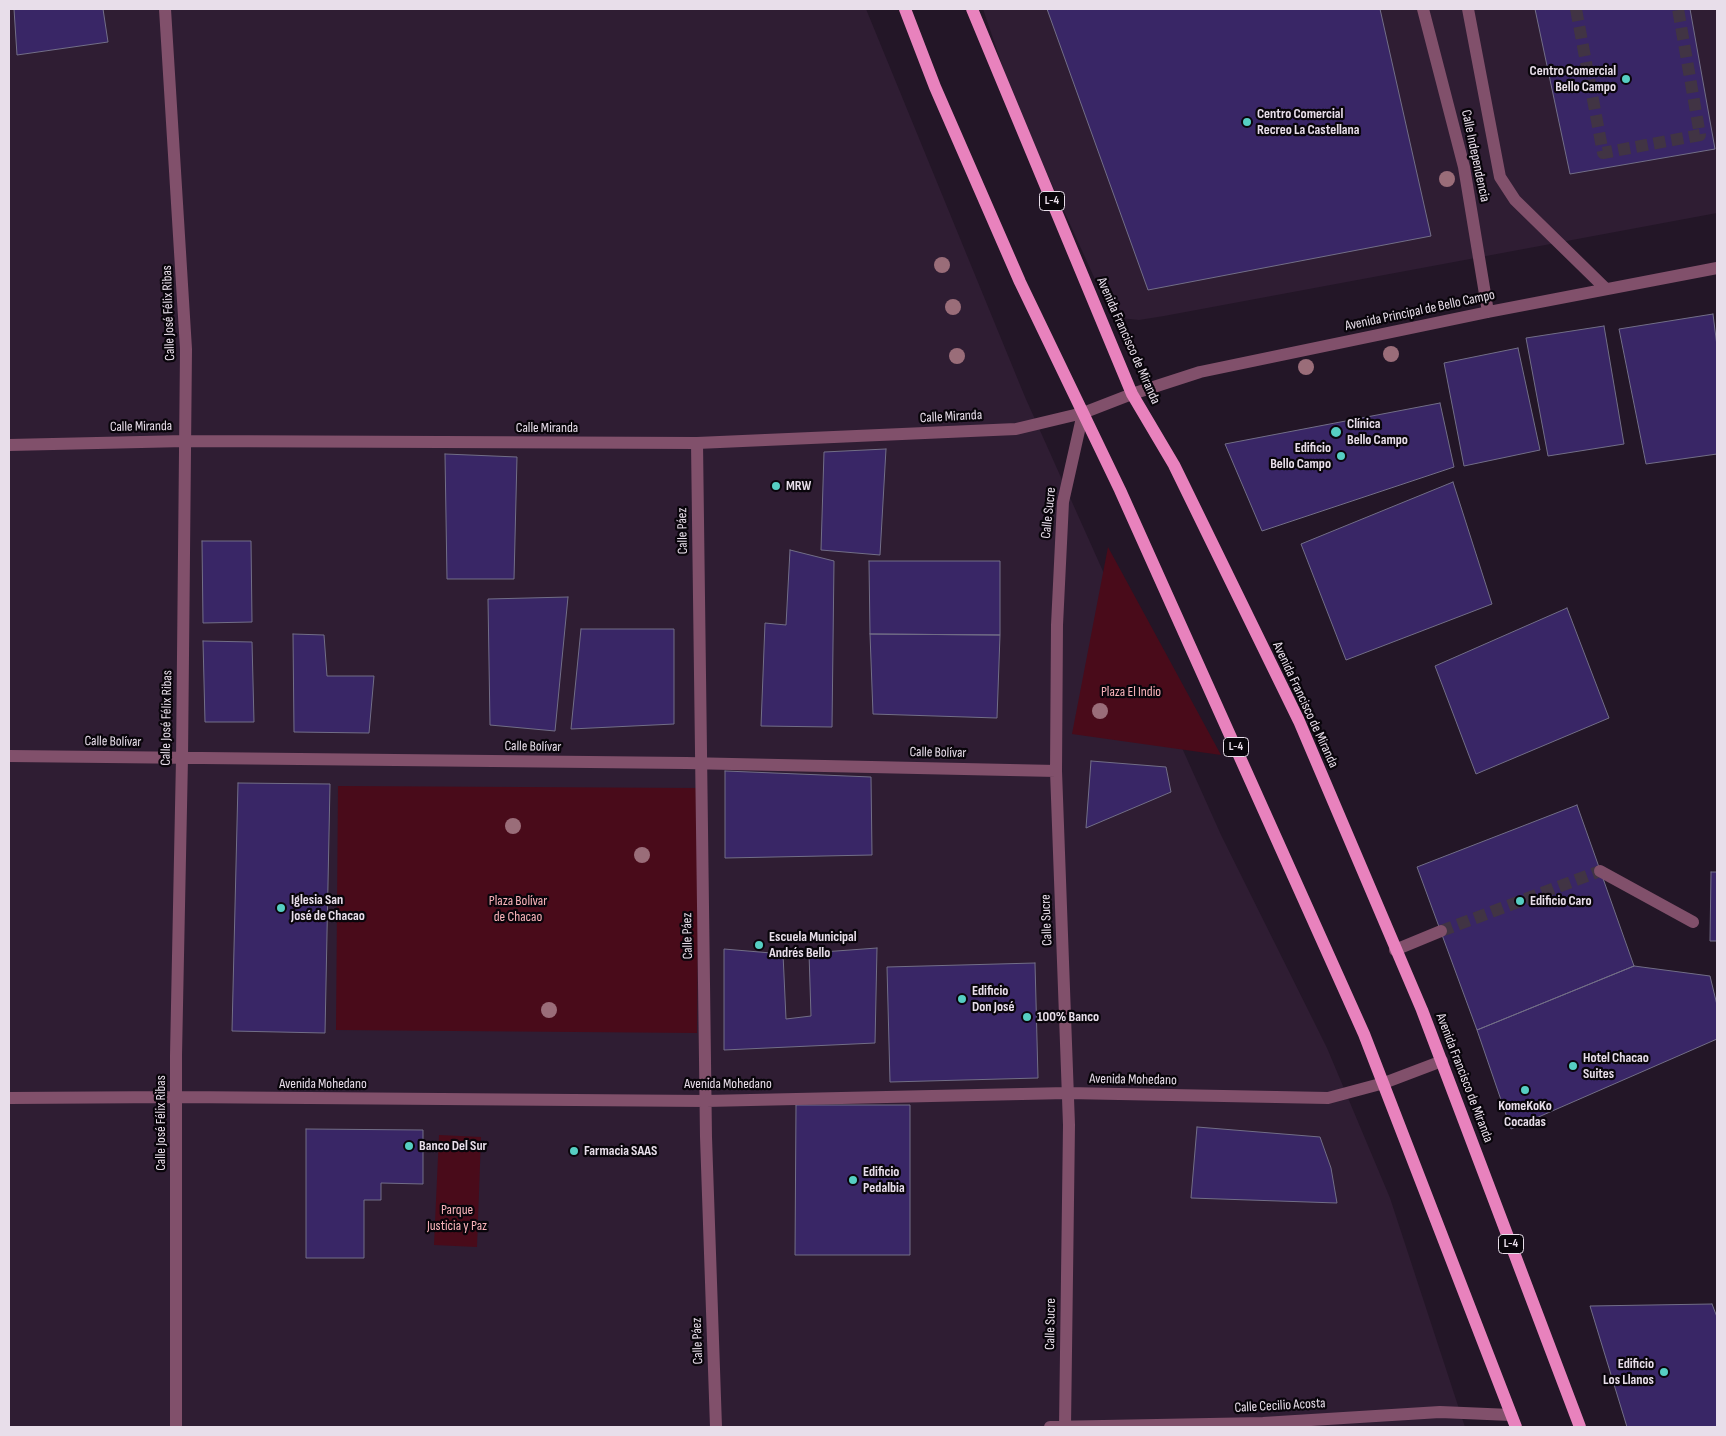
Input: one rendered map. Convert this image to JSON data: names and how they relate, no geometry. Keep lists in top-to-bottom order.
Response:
{
  "streets": {
    "main road": ["L-4", "Avenida Francisco de Miranda"],
    "street": [
      "Calle Independencia",
      "Avenida Principal de Bello Campo",
      "Calle José Félix Ribas",
      "Calle Miranda",
      "Calle Sucre",
      "Calle Páez",
      "Calle Bolívar",
      "Avenida Mohedano",
      "Calle Cecilio Acosta"
    ]
  },
  "crossings": [
    ["Calle Independencia", "Avenida Principal de Bello Campo"],
    ["L-4", "Avenida Principal de Bello Campo"],
    ["L-4", "Calle Miranda"],
    ["L-4", "Calle Sucre"],
    ["L-4", "Avenida Mohedano"],
    ["L-4", "Calle Cecilio Acosta"],
    ["Avenida Principal de Bello Campo", "Avenida Francisco de Miranda"],
    ["Avenida Principal de Bello Campo", "Calle Miranda"],
    ["Avenida Principal de Bello Campo", "Calle Sucre"],
    ["Calle José Félix Ribas", "Calle Miranda"],
    ["Calle José Félix Ribas", "Calle Bolívar"],
    ["Calle José Félix Ribas", "Avenida Mohedano"],
    ["Avenida Francisco de Miranda", "Avenida Mohedano"],
    ["Calle Miranda", "Calle Sucre"],
    ["Calle Miranda", "Calle Páez"],
    ["Calle Sucre", "Calle Bolívar"],
    ["Calle Sucre", "Avenida Mohedano"],
    ["Calle Sucre", "Calle Cecilio Acosta"],
    ["Calle Páez", "Calle Bolívar"],
    ["Calle Páez", "Avenida Mohedano"]
  ],
  "parks": ["Plaza El Indio", "Plaza Bolívar de Chacao", "Parque Justicia y Paz"],
  "places": [
    "Centro Comercial Bello Campo",
    "Centro Comercial Recreo La Castellana",
    "Clínica Bello Campo",
    "Edificio Bello Campo",
    "MRW",
    "Edificio Caro",
    "Iglesia San José de Chacao",
    "Escuela Municipal Andrés Bello",
    "Edificio Don José",
    "100% Banco",
    "Hotel Chacao Suites",
    "KomeKoKo Cocadas",
    "Banco Del Sur",
    "Farmacia SAAS",
    "Edificio Pedalbia",
    "Edificio Los Llanos"
  ]
}
